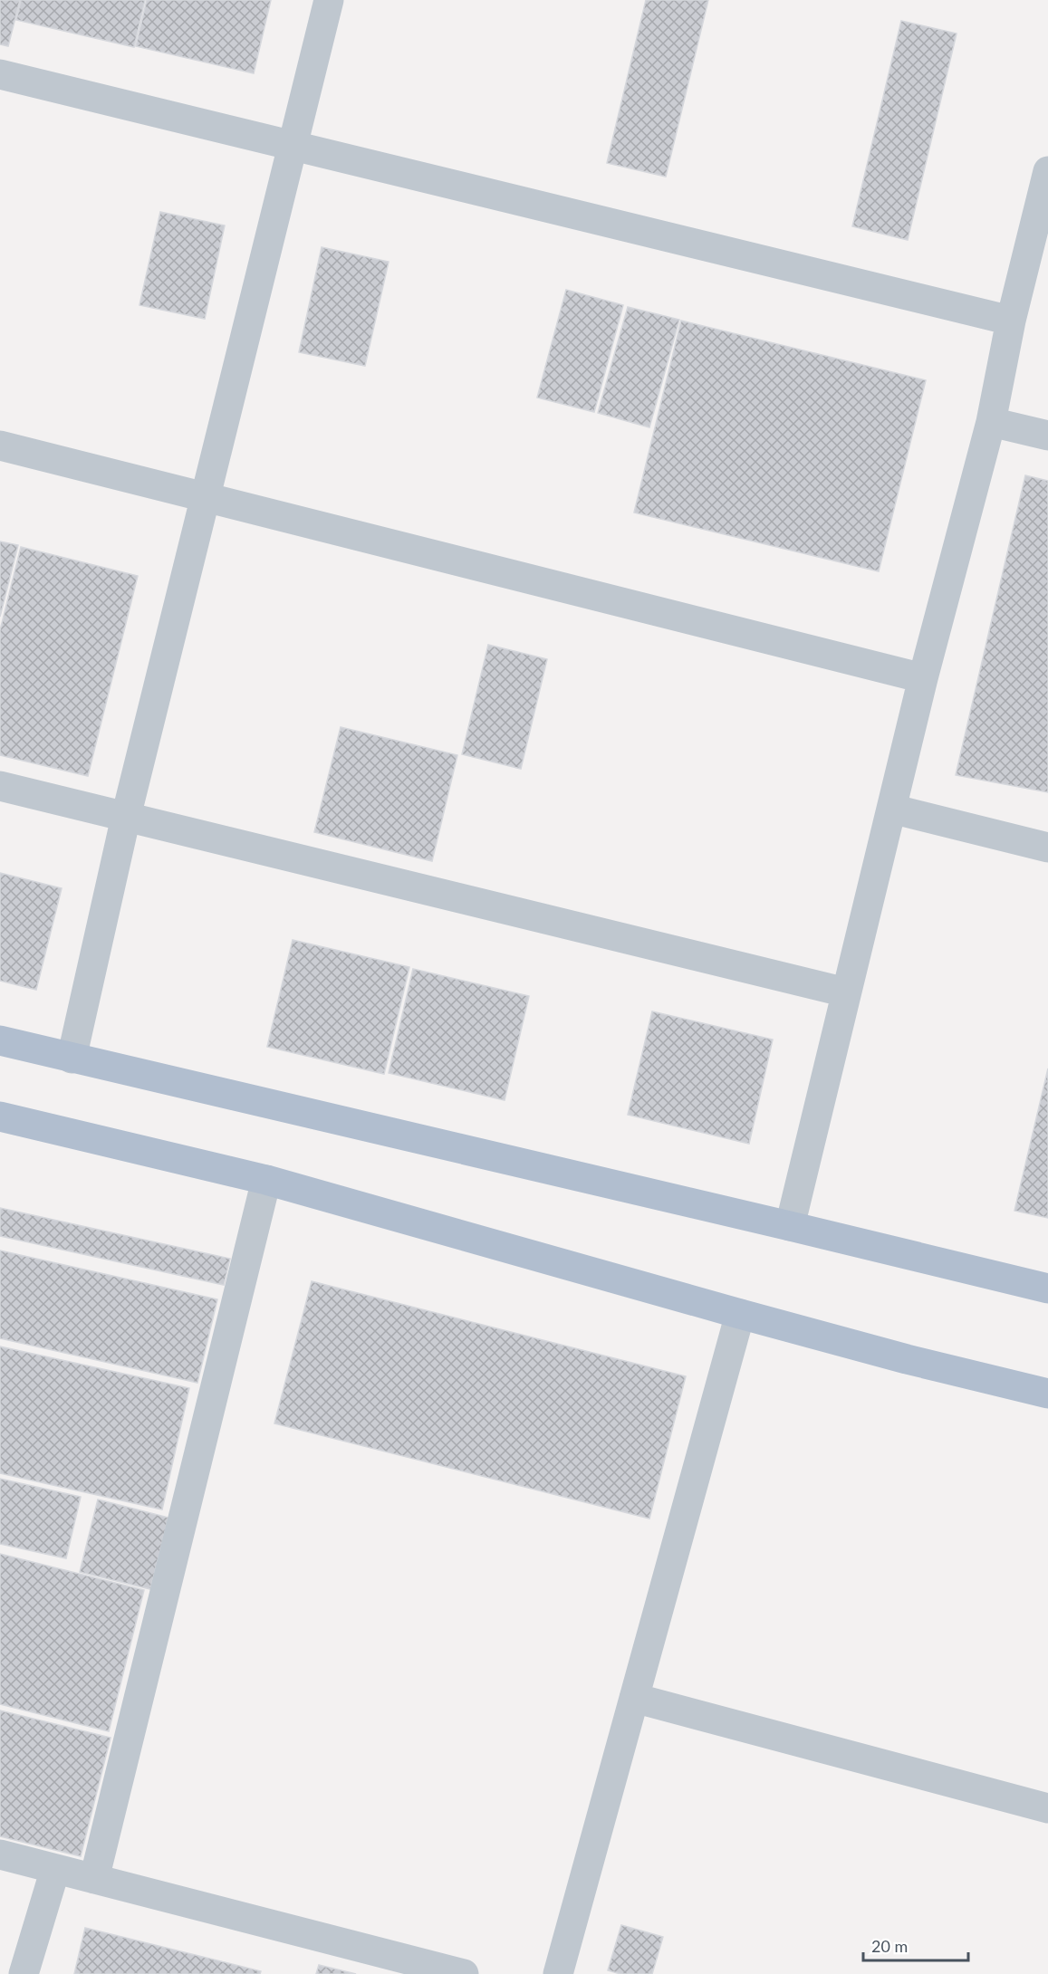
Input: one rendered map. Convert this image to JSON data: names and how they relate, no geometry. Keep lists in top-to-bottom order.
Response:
{
  "scale_bar": "20 m"
}
